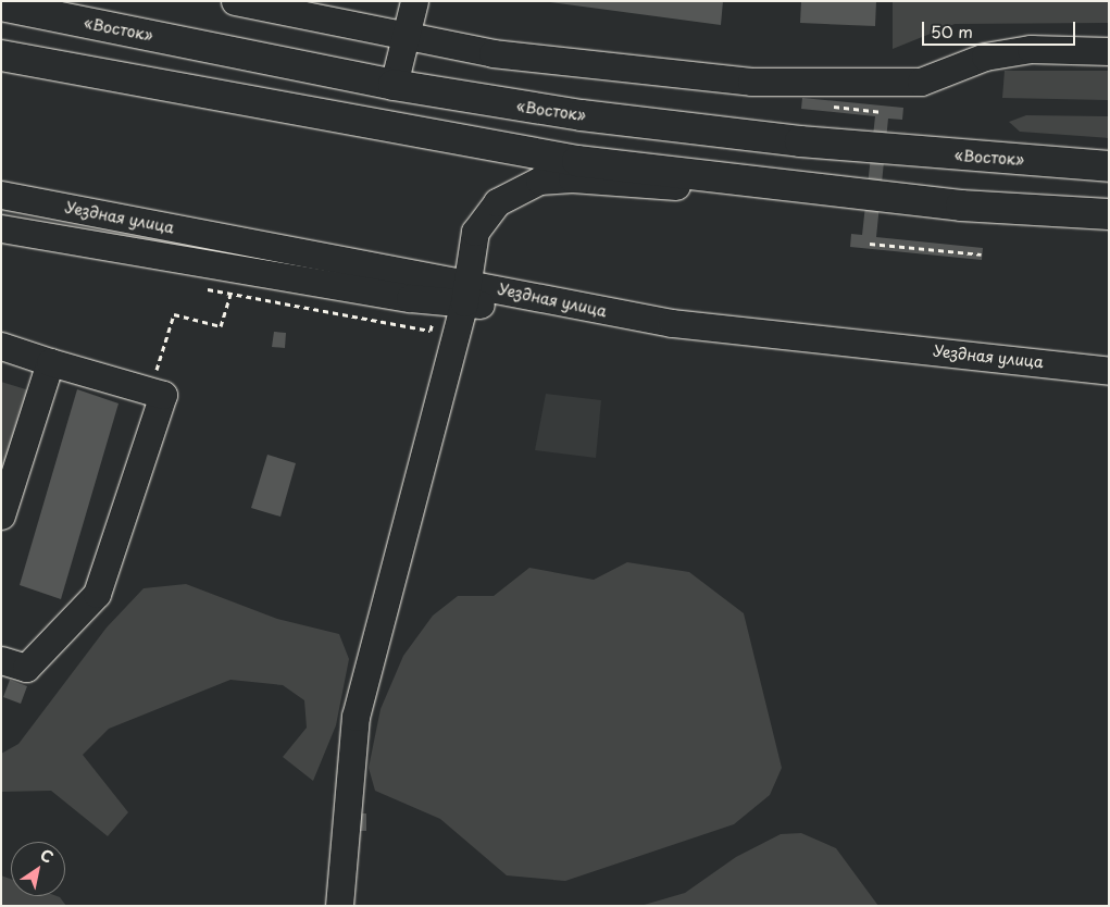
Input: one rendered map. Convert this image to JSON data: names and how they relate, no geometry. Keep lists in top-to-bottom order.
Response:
{
  "streets": {
    "highway": ["«Восток»"],
    "street": ["Уездная улица"]
  },
  "scale_bar": "50 m",
  "north": "top right"
}
